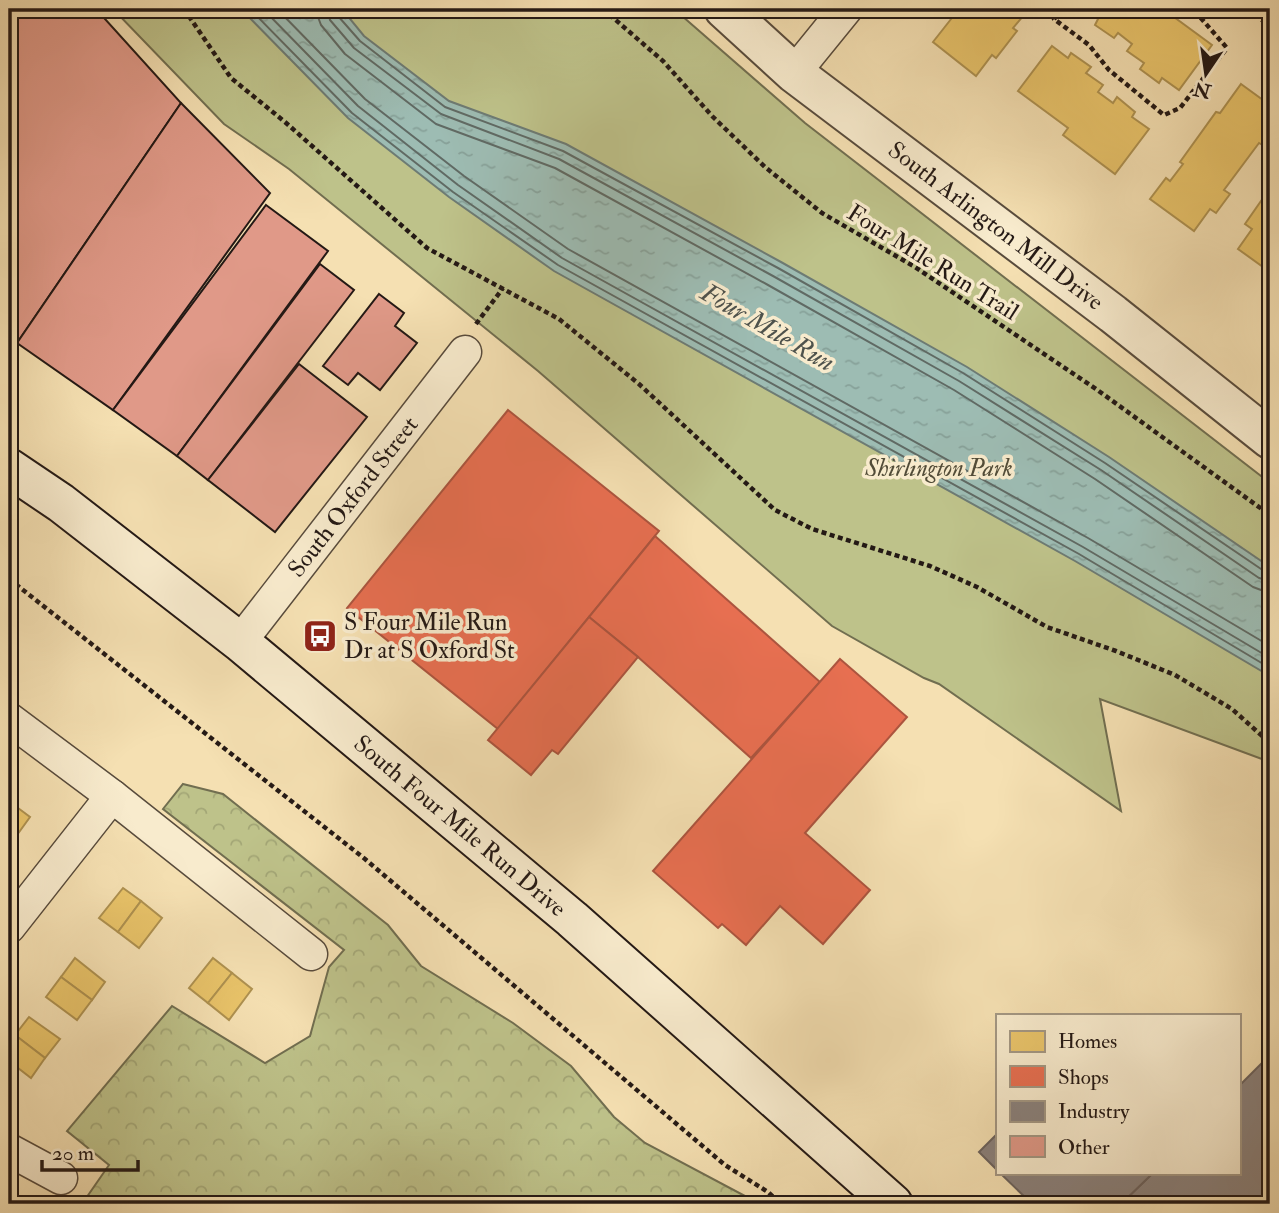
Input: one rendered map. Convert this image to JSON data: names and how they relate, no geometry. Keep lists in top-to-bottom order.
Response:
{
  "streets": {
    "main road": ["South Arlington Mill Drive", "South Four Mile Run Drive"],
    "street": ["South Oxford Street"],
    "path": ["Four Mile Run Trail"]
  },
  "crossings": [
    ["South Oxford Street", "South Four Mile Run Drive"]
  ],
  "water": ["Four Mile Run"],
  "parks": ["Shirlington Park"],
  "places": {
    "bus stop": ["S Four Mile Run Dr at S Oxford St"]
  },
  "legend": [
    "Homes",
    "Shops",
    "Industry",
    "Other"
  ],
  "scale_bar": "20 m",
  "north": "bottom"
}
